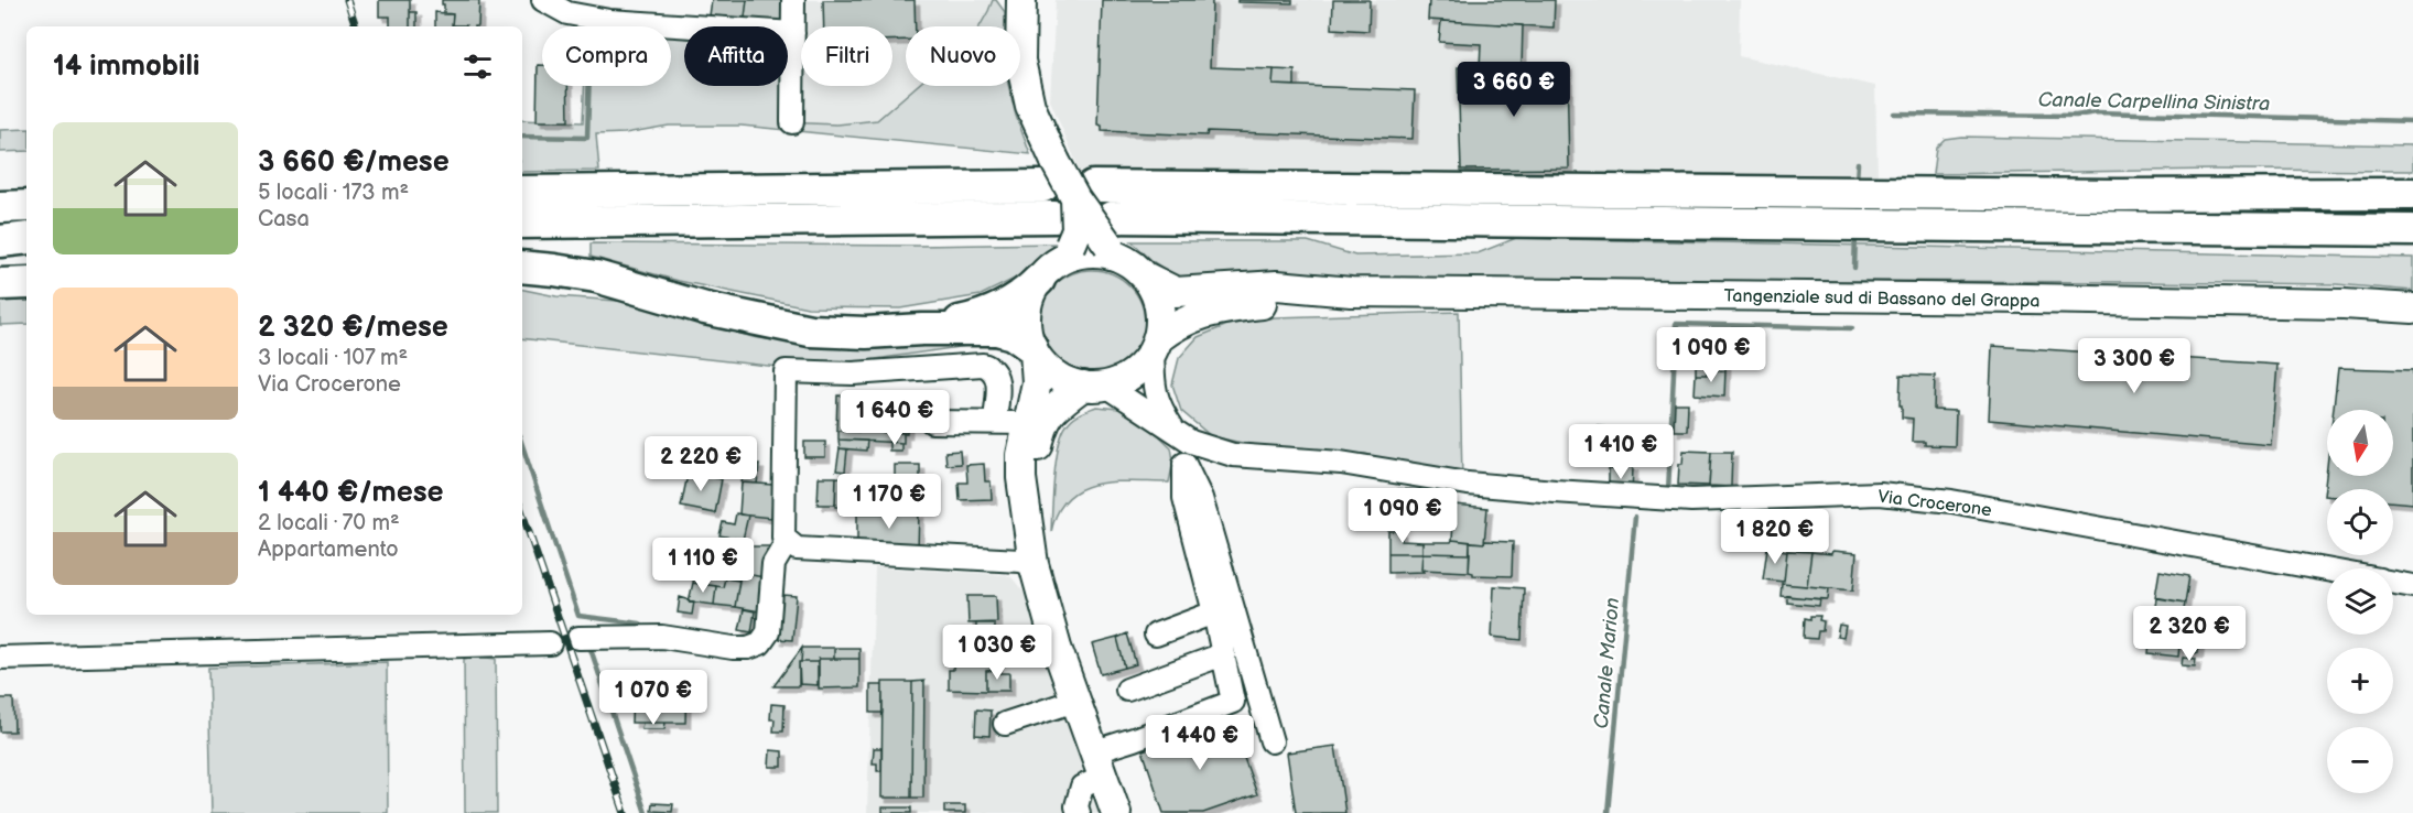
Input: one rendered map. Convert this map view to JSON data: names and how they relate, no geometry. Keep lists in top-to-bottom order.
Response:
{
  "streets": {
    "highway": ["Tangenziale sud di Bassano del Grappa"],
    "street": ["Via Crocerone"]
  },
  "crossings": [
    ["Tangenziale sud di Bassano del Grappa", "Via Crocerone"]
  ],
  "water": ["Canale Carpellina Sinistra", "Canale Marion"],
  "north": "bottom",
  "page": {
    "chip": [
      "Compra",
      "Affitta",
      "Filtri",
      "Nuovo"
    ],
    "heading": "14 immobili",
    "price": [
      "3 660 €",
      "1 090 €",
      "3 300 €",
      "1 640 €",
      "1 410 €",
      "2 220 €",
      "1 170 €",
      "1 090 €",
      "1 820 €",
      "1 110 €",
      "2 320 €",
      "1 030 €",
      "1 070 €",
      "1 440 €"
    ],
    "list": [
      {
        "name": "3 660 €/mese",
        "note": "5 locali · 173 m² · Casa"
      },
      {
        "name": "2 320 €/mese",
        "note": "3 locali · 107 m² · Via Crocerone"
      },
      {
        "name": "1 440 €/mese",
        "note": "2 locali · 70 m² · Appartamento"
      }
    ],
    "map_buttons": ["+", "−"]
  }
}
